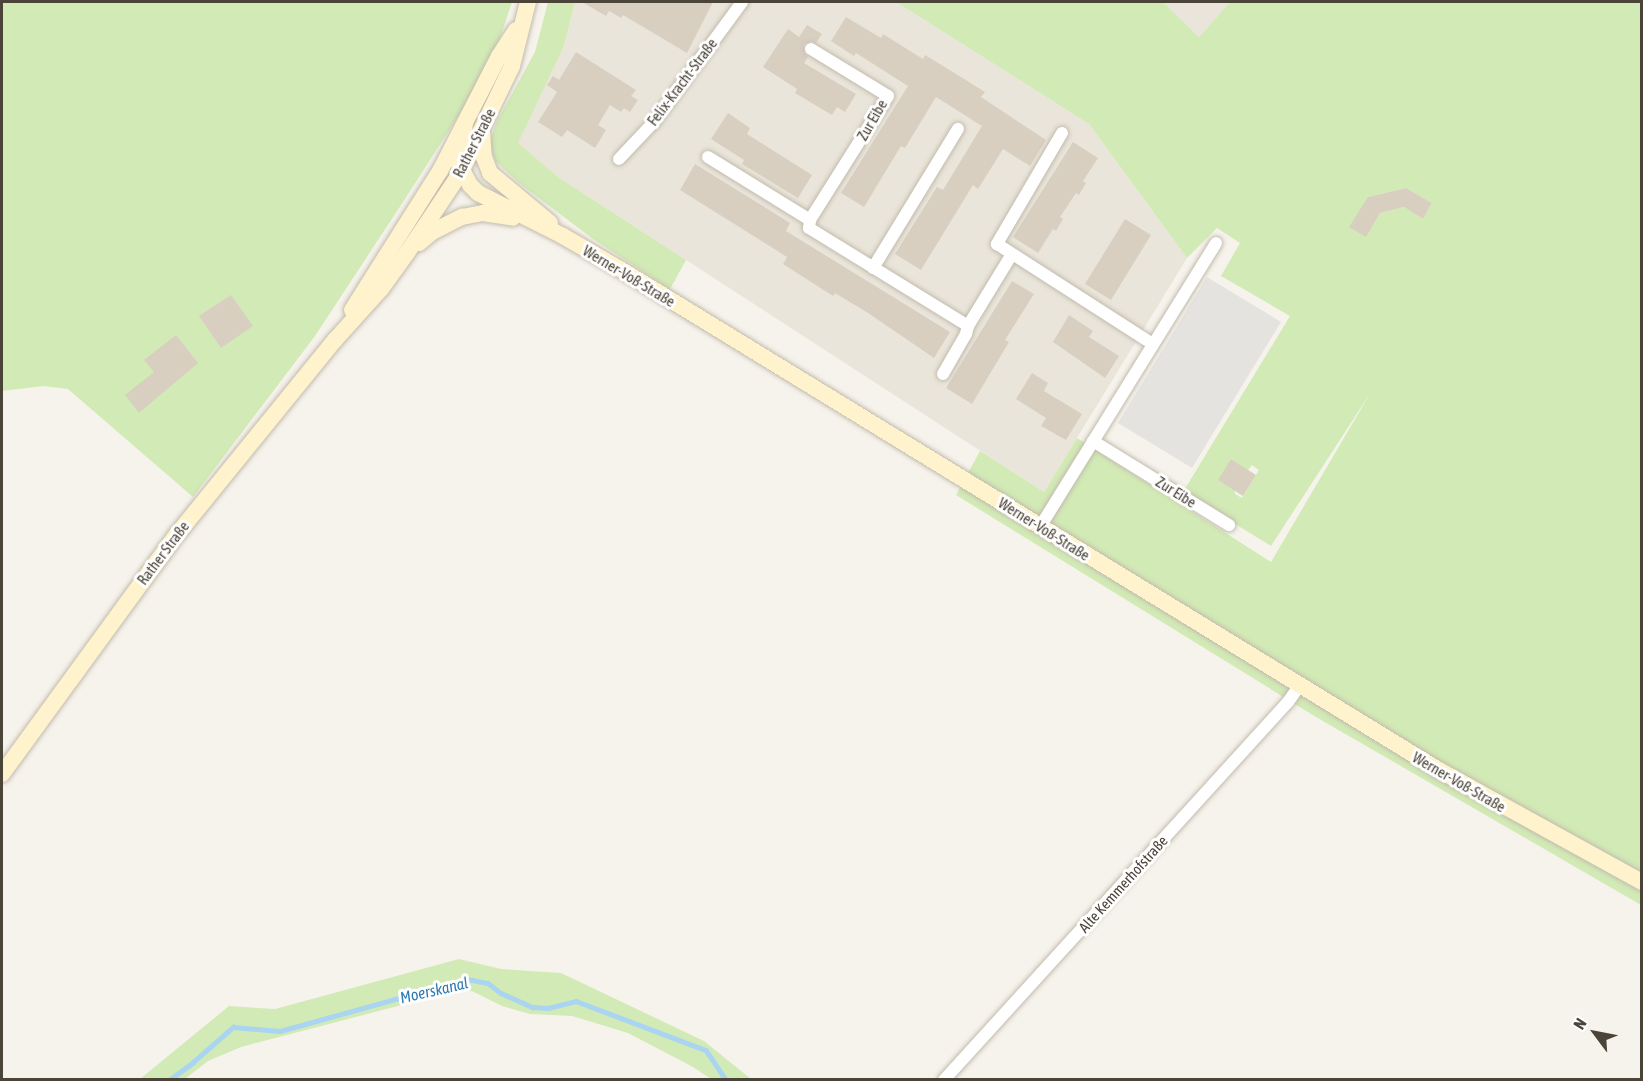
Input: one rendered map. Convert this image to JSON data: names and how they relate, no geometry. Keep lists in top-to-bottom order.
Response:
{
  "streets": {
    "main road": ["Rather Straße", "Werner-Voß-Straße"],
    "street": ["Felix-Kracht-Straße", "Zur Eibe", "Alte Kemmerhofstraße"]
  },
  "crossings": [
    ["Rather Straße", "Werner-Voß-Straße"],
    ["Werner-Voß-Straße", "Alte Kemmerhofstraße"]
  ],
  "water": ["Moerskanal"],
  "north": "top left"
}
